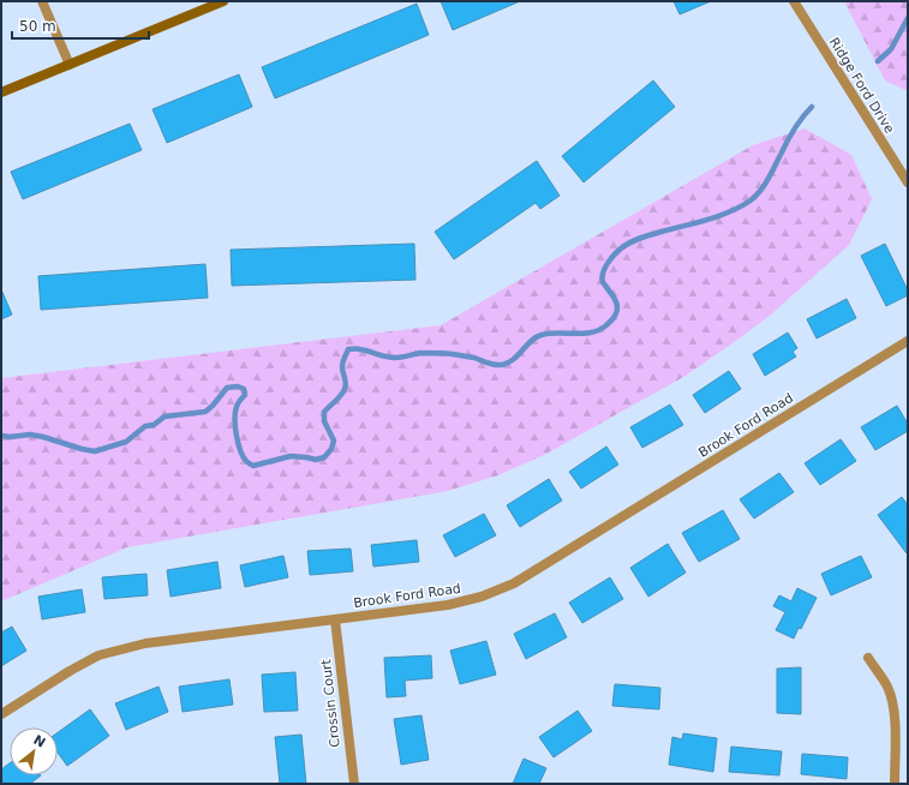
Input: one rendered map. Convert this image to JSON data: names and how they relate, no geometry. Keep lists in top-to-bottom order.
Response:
{
  "streets": {
    "street": ["Ridge Ford Drive", "Brook Ford Road", "Crossin Court"]
  },
  "crossings": [
    ["Brook Ford Road", "Crossin Court"]
  ],
  "scale_bar": "50 m",
  "north": "top right"
}
